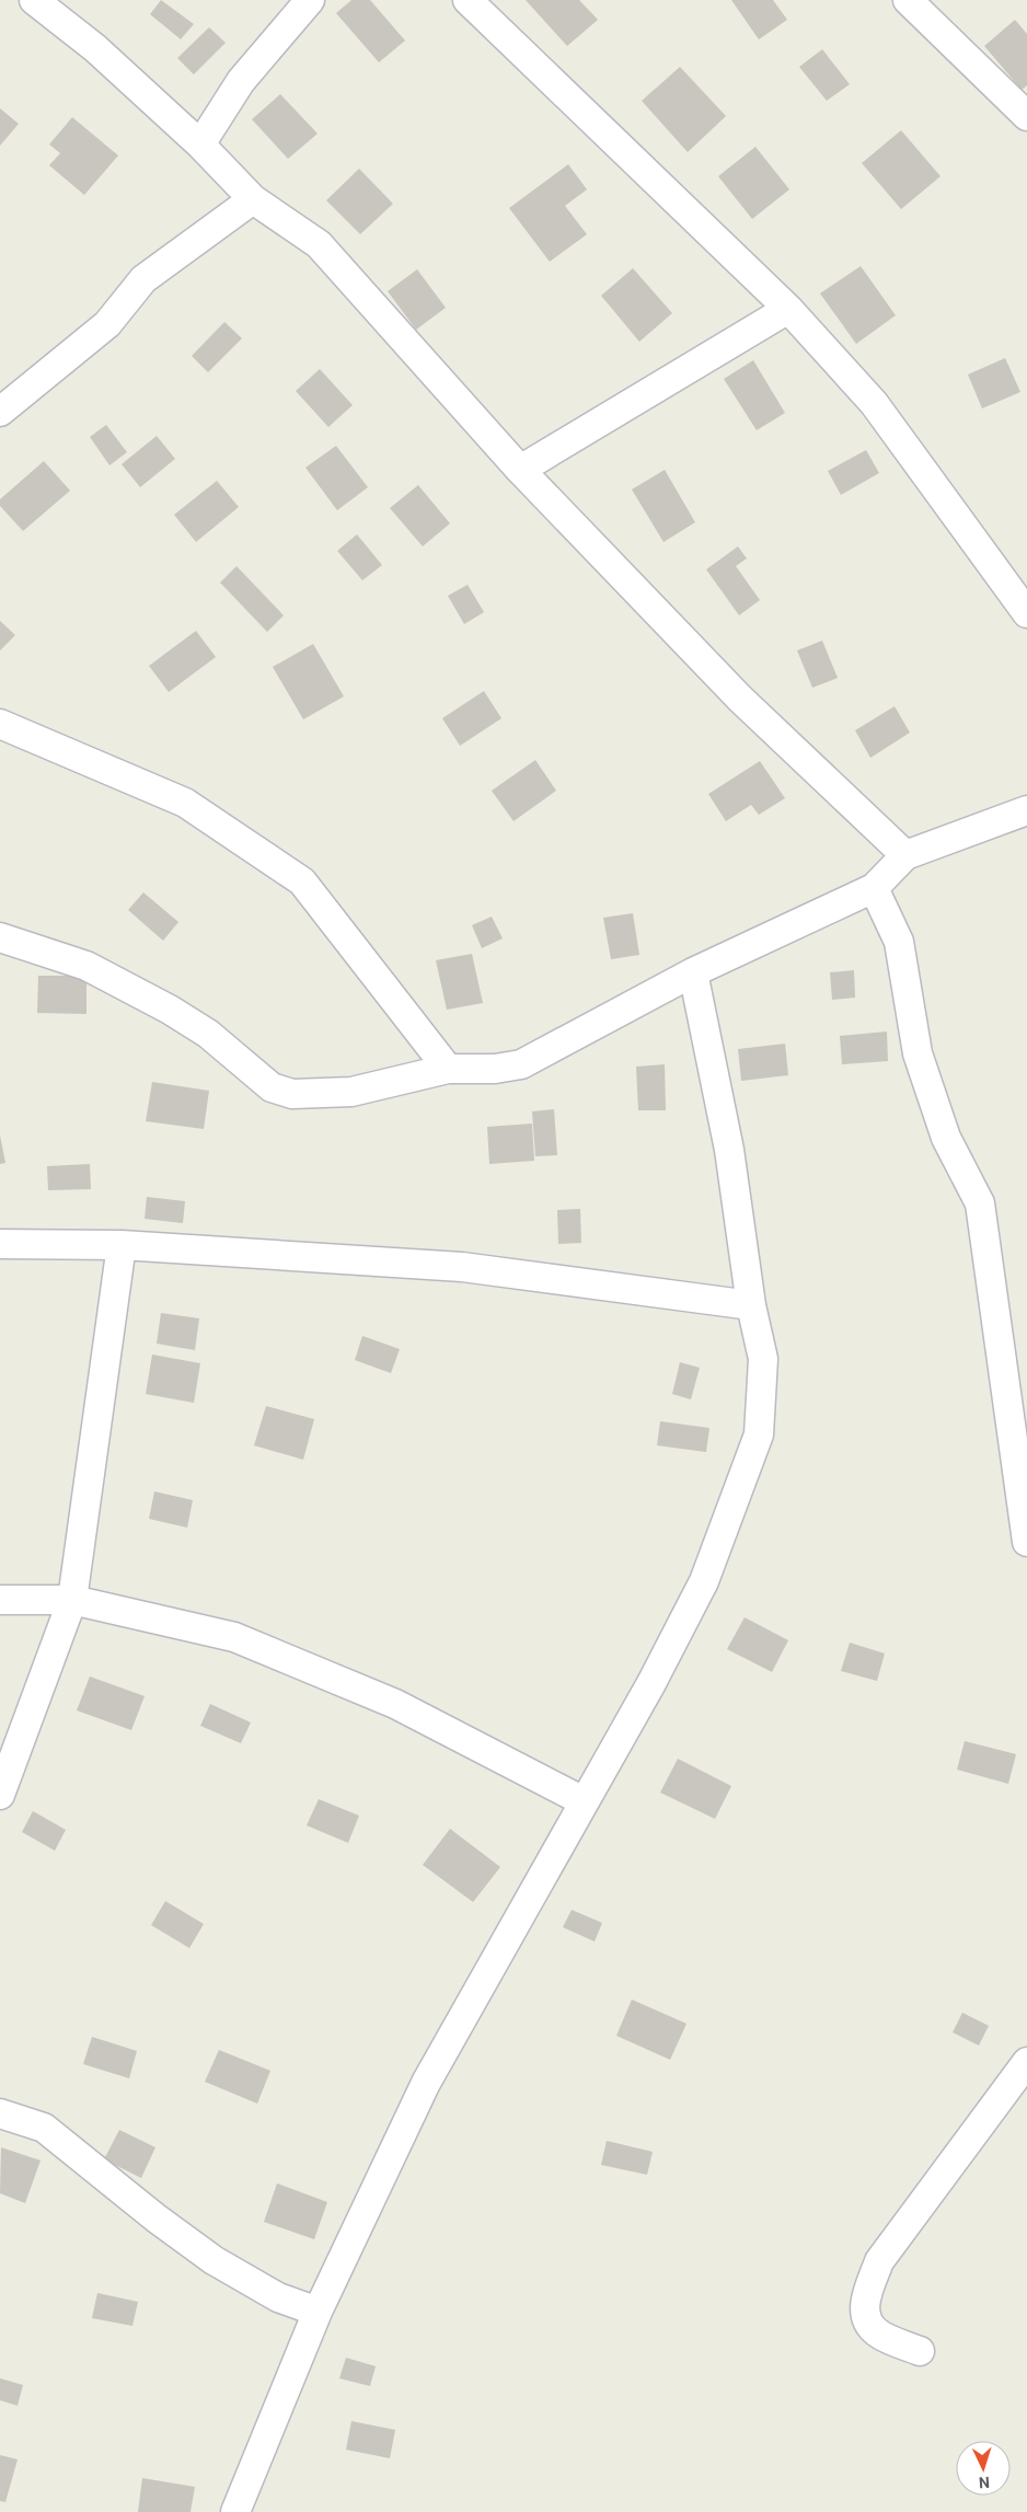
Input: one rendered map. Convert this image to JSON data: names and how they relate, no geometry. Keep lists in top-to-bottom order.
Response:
{
  "north": "bottom"
}
